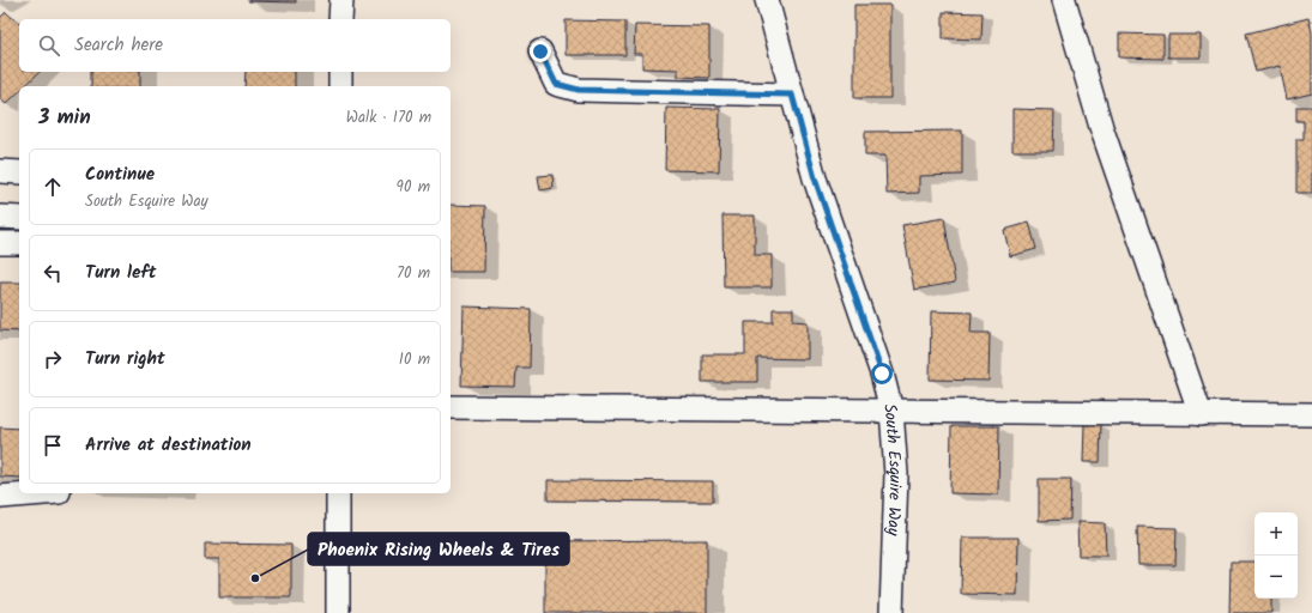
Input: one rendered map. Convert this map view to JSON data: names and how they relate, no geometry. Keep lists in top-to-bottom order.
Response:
{
  "streets": {
    "street": ["South Esquire Way"]
  },
  "places": ["Phoenix Rising Wheels & Tires"],
  "page": {
    "search": "Search here",
    "heading": ["3 min", "Walk · 170 m"],
    "list": [
      ["Continue", "South Esquire Way", "90 m"],
      ["Turn left", "70 m"],
      ["Turn right", "10 m"],
      "Arrive at destination"
    ],
    "map_buttons": ["+", "−"]
  }
}
